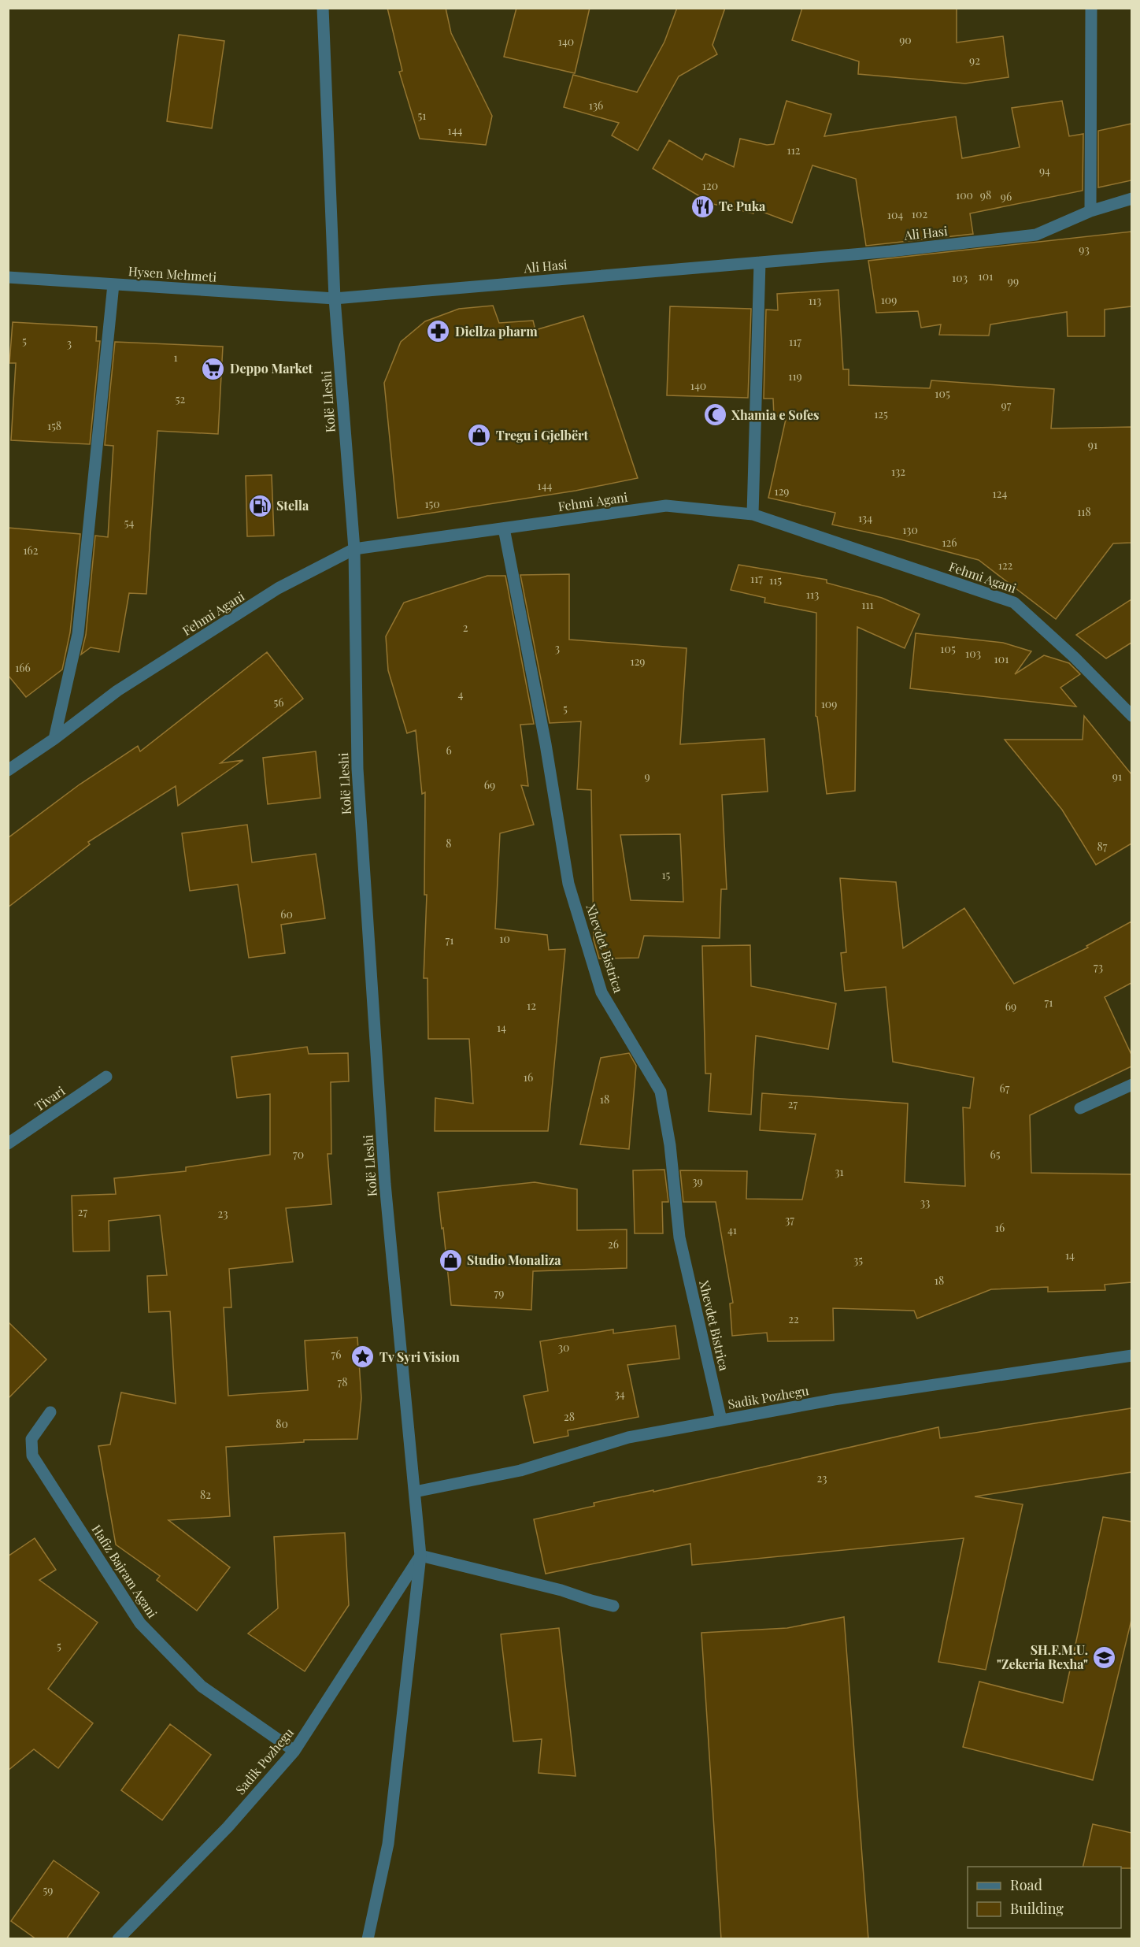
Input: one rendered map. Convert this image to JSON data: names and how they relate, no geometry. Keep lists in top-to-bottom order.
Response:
{
  "streets": {
    "street": [
      "Ali Hasi",
      "Hysen Mehmeti",
      "Kolë Lleshi",
      "Fehmi Agani",
      "Xhevdet Bistrica",
      "Tivari",
      "Sadik Pozhegu",
      "Hafiz Bajram Agani"
    ]
  },
  "crossings": [
    ["Ali Hasi", "Hysen Mehmeti"],
    ["Ali Hasi", "Kolë Lleshi"],
    ["Hysen Mehmeti", "Kolë Lleshi"],
    ["Kolë Lleshi", "Fehmi Agani"],
    ["Kolë Lleshi", "Sadik Pozhegu"],
    ["Fehmi Agani", "Xhevdet Bistrica"],
    ["Xhevdet Bistrica", "Sadik Pozhegu"],
    ["Sadik Pozhegu", "Hafiz Bajram Agani"]
  ],
  "places": {
    "restaurant": ["Te Puka"],
    "pharmacy": ["Diellza pharm"],
    "supermarket": ["Deppo Market"],
    "mosque": ["Xhamia e Sofes"],
    "shop": ["Tregu i Gjelbërt", "Studio Monaliza"],
    "fuel station": ["Stella"],
    "place": ["Tv Syri Vision"],
    "school or university": ["SH.F.M.U. \"Zekeria Rexha\""]
  },
  "house_numbers": [
    "90",
    "140",
    "92",
    "136",
    "51",
    "144",
    "112",
    "94",
    "120",
    "100",
    "98",
    "96",
    "102",
    "104",
    "93",
    "101",
    "103",
    "99",
    "109",
    "113",
    "5",
    "117",
    "3",
    "1",
    "119",
    "140",
    "105",
    "52",
    "97",
    "125",
    "158",
    "91",
    "132",
    "144",
    "129",
    "124",
    "150",
    "118",
    "134",
    "54",
    "130",
    "126",
    "162",
    "122",
    "117",
    "115",
    "113",
    "111",
    "2",
    "3",
    "105",
    "103",
    "101",
    "129",
    "166",
    "4",
    "56",
    "109",
    "5",
    "6",
    "9",
    "91",
    "69",
    "8",
    "87",
    "15",
    "60",
    "10",
    "71",
    "73",
    "71",
    "12",
    "69",
    "14",
    "16",
    "67",
    "18",
    "27",
    "70",
    "65",
    "31",
    "39",
    "33",
    "27",
    "23",
    "37",
    "16",
    "41",
    "26",
    "14",
    "35",
    "18",
    "79",
    "22",
    "30",
    "76",
    "78",
    "34",
    "28",
    "80",
    "23",
    "82",
    "5",
    "59"
  ],
  "legend": ["Road", "Building"]
}
